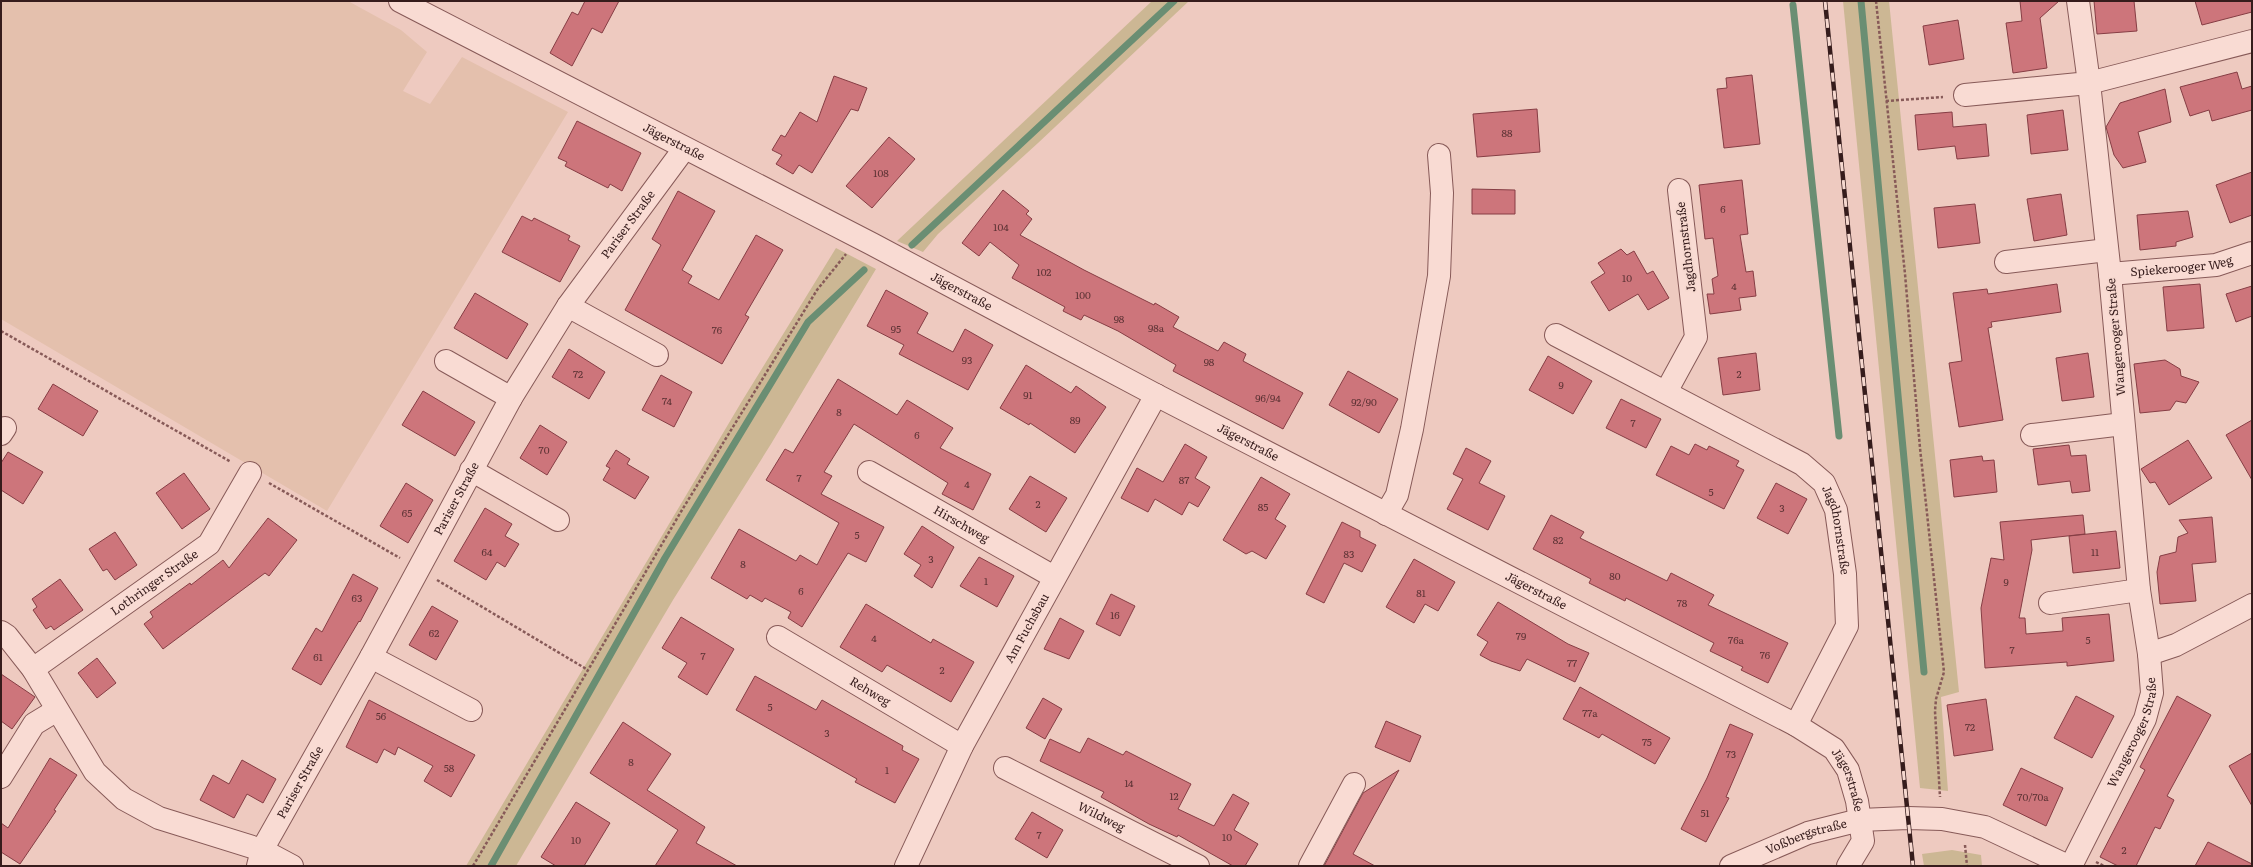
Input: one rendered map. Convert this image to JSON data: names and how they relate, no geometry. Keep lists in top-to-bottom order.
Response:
{
  "streets": {
    "street": [
      "Jägerstraße",
      "Pariser Straße",
      "Jagdhornstraße",
      "Spiekerooger Weg",
      "Wangerooger Straße",
      "Hirschweg",
      "Lothringer Straße",
      "Am Fuchsbau",
      "Rehweg",
      "Wildweg",
      "Voßbergstraße"
    ]
  },
  "crossings": [
    ["Jägerstraße", "Pariser Straße"],
    ["Jägerstraße", "Jagdhornstraße"],
    ["Jägerstraße", "Wangerooger Straße"],
    ["Jägerstraße", "Am Fuchsbau"],
    ["Jägerstraße", "Voßbergstraße"],
    ["Spiekerooger Weg", "Wangerooger Straße"],
    ["Hirschweg", "Am Fuchsbau"],
    ["Am Fuchsbau", "Rehweg"]
  ],
  "house_numbers": [
    "88",
    "108",
    "6",
    "104",
    "102",
    "10",
    "4",
    "100",
    "98",
    "98a",
    "95",
    "76",
    "93",
    "98",
    "72",
    "2",
    "9",
    "91",
    "96/94",
    "74",
    "92/90",
    "8",
    "89",
    "7",
    "6",
    "70",
    "7",
    "87",
    "4",
    "5",
    "2",
    "85",
    "3",
    "65",
    "5",
    "82",
    "64",
    "11",
    "83",
    "3",
    "8",
    "80",
    "1",
    "9",
    "6",
    "81",
    "63",
    "78",
    "16",
    "62",
    "79",
    "4",
    "76a",
    "5",
    "7",
    "76",
    "7",
    "61",
    "77",
    "2",
    "5",
    "77a",
    "56",
    "72",
    "3",
    "75",
    "73",
    "8",
    "58",
    "1",
    "14",
    "12",
    "70/70a",
    "51",
    "7",
    "10",
    "10",
    "2"
  ]
}
